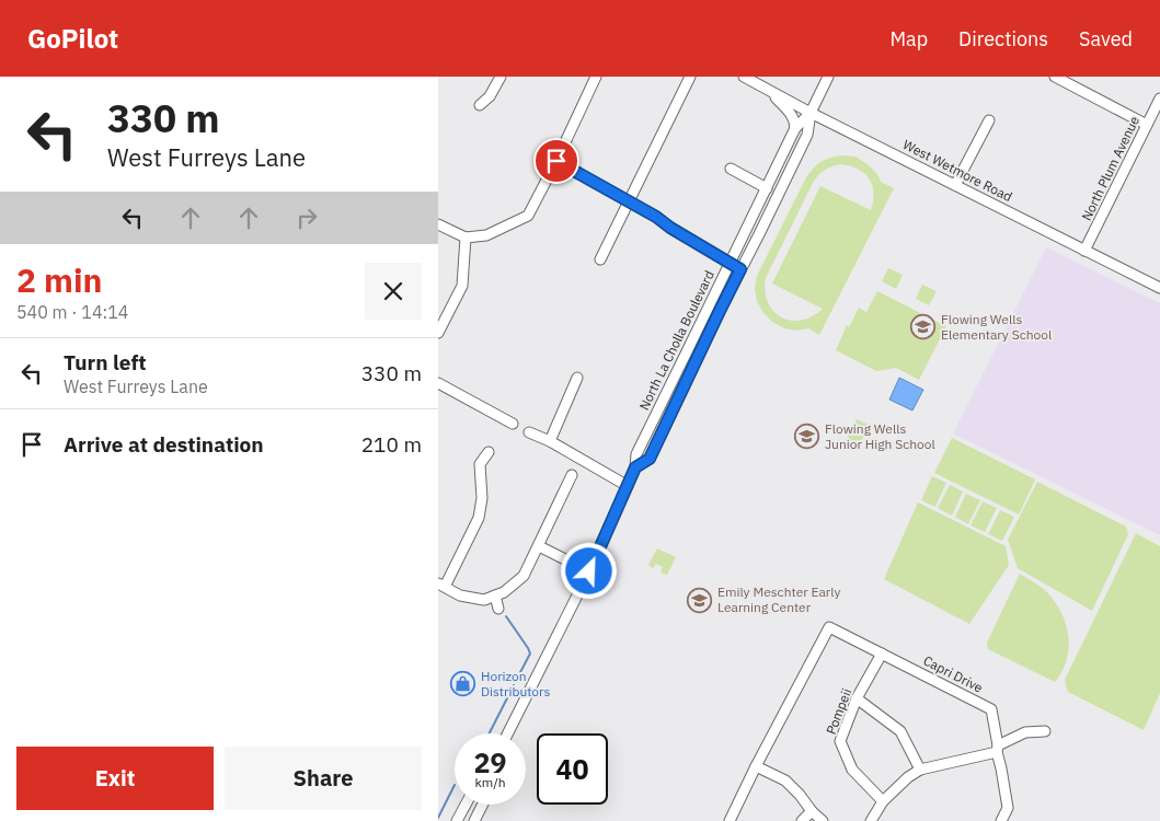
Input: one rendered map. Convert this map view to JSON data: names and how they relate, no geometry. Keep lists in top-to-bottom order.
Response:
{
  "streets": {
    "street": [
      "North Plum Avenue",
      "West Wetmore Road",
      "North La Cholla Boulevard",
      "Capri Drive",
      "Pompeii"
    ]
  },
  "crossings": [
    ["North Plum Avenue", "West Wetmore Road"],
    ["West Wetmore Road", "North La Cholla Boulevard"],
    ["Capri Drive", "Pompeii"]
  ],
  "places": {
    "school or university": ["Flowing Wells Elementary School", "Flowing Wells Junior High School", "Emily Meschter Early Learning Center"],
    "shop": ["Horizon Distributors"]
  },
  "page": {
    "header": "GoPilot",
    "nav": ["Map", "Directions", "Saved"],
    "turn": ["330 m", "West Furreys Lane"],
    "heading": ["2 min", "540 m · 14:14"],
    "list": [
      {
        "name": "Turn left",
        "note": "West Furreys Lane",
        "value": "330 m"
      },
      {
        "name": "Arrive at destination",
        "value": "210 m"
      }
    ],
    "speed": "29 km/h",
    "limit": "40",
    "buttons": ["Exit", "Share"]
  }
}
